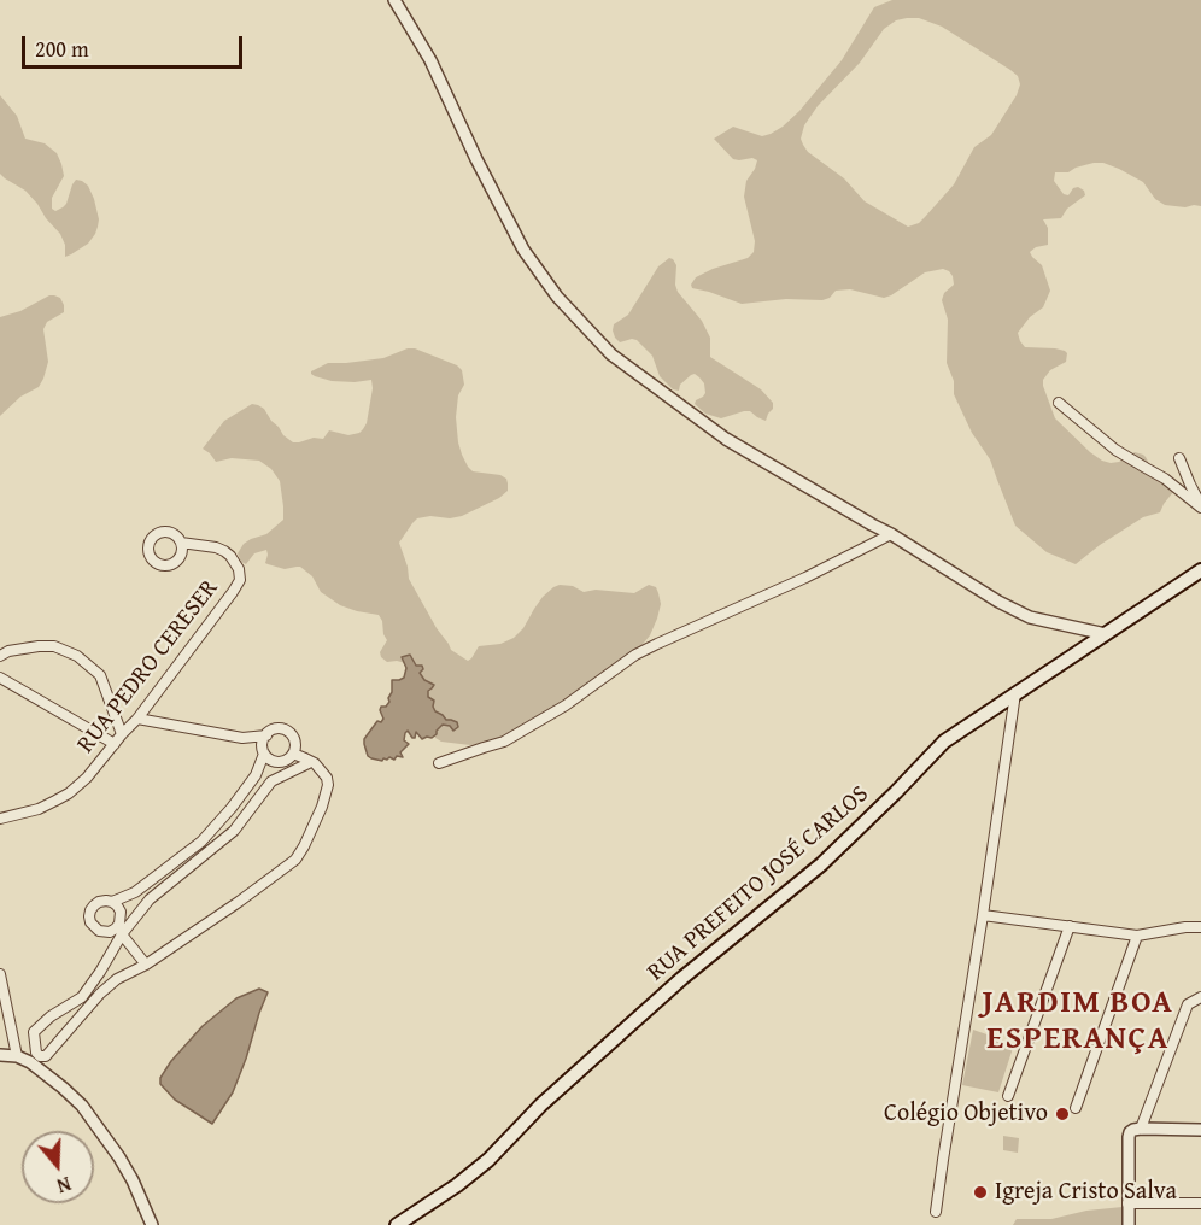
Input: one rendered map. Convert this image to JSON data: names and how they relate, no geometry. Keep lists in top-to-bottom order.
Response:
{
  "streets": {
    "main road": ["RUA PREFEITO JOSÉ CARLOS"],
    "street": ["RUA PEDRO CERESER"]
  },
  "districts": ["JARDIM BOA ESPERANÇA"],
  "places": ["Colégio Objetivo", "Igreja Cristo Salva"],
  "scale_bar": "200 m",
  "north": "bottom"
}
